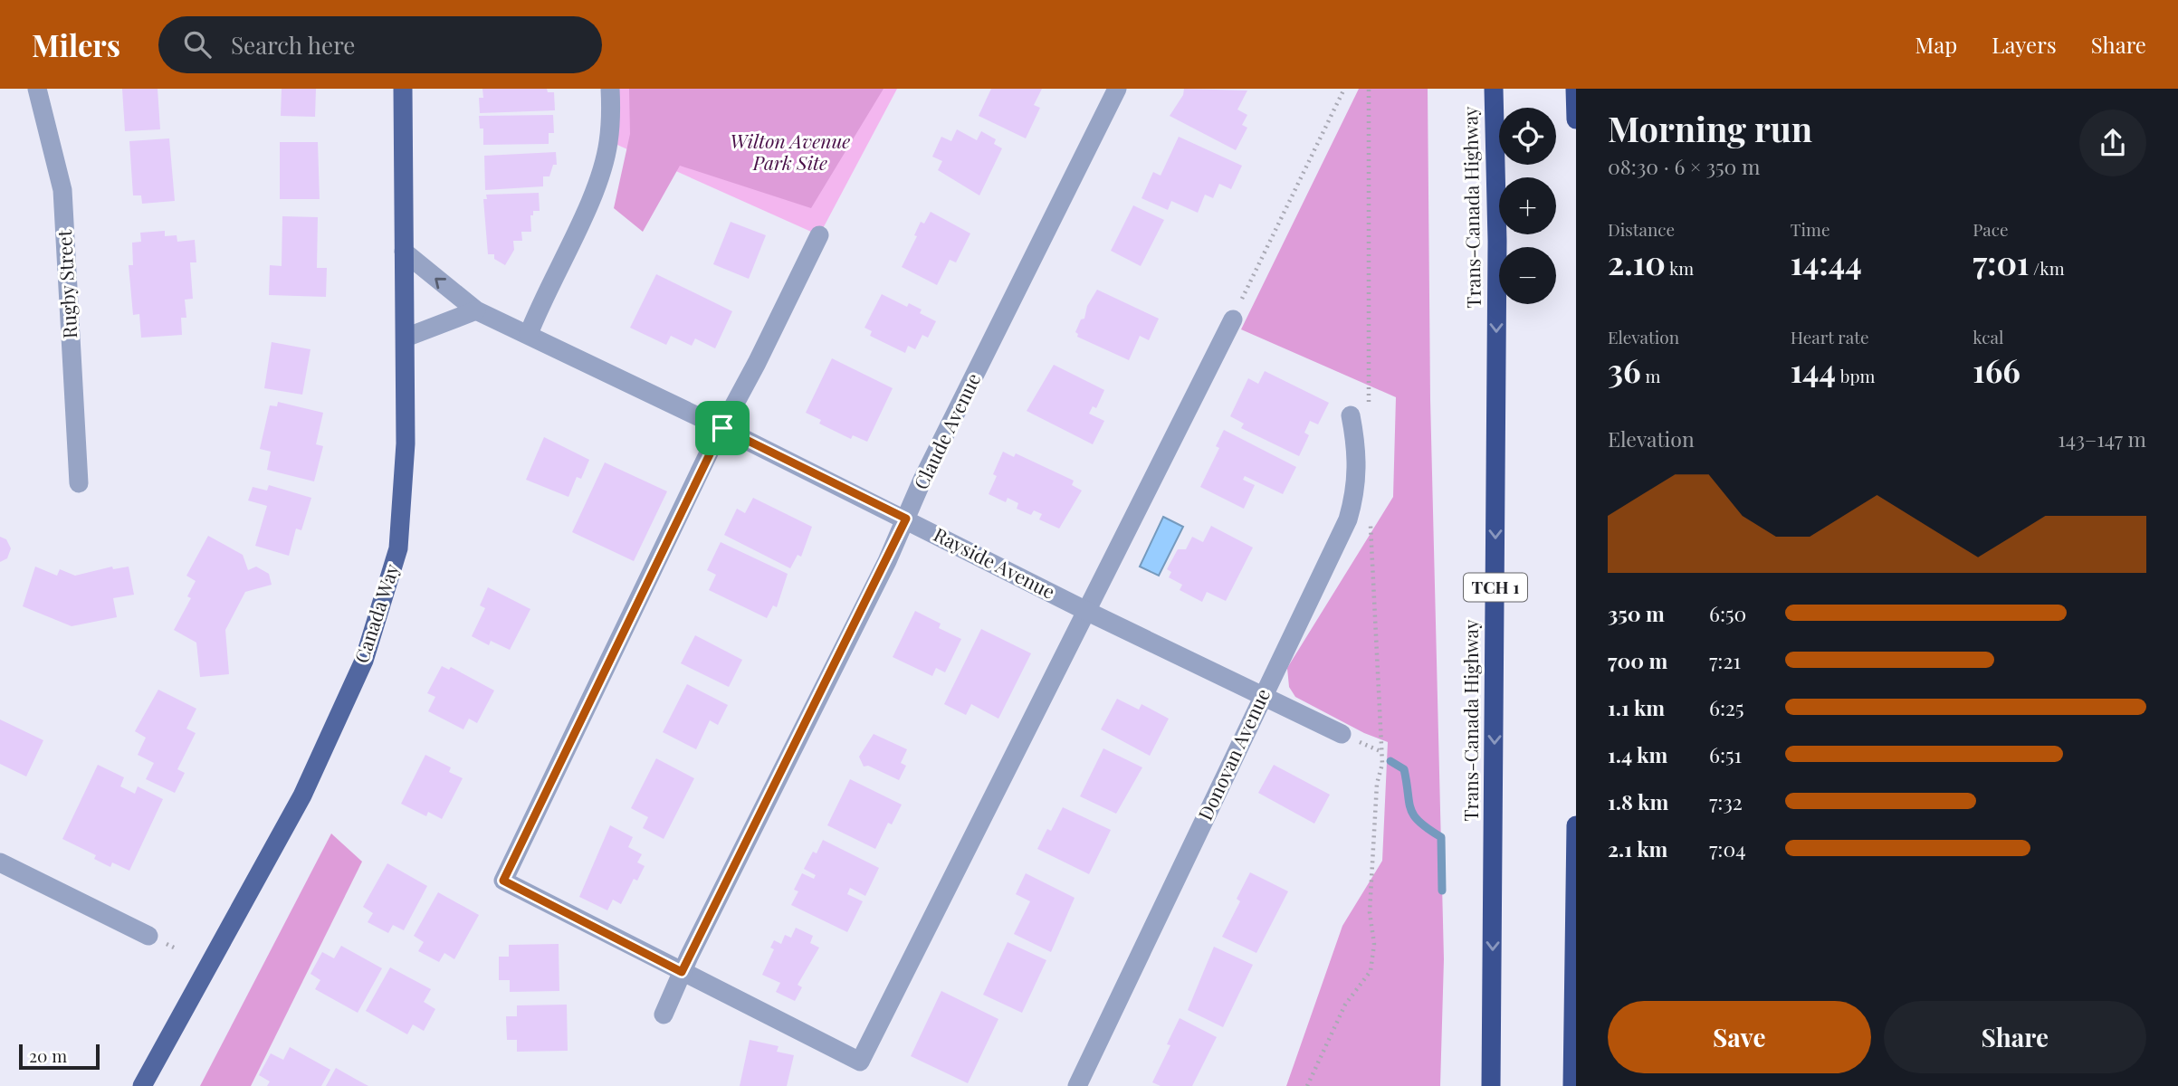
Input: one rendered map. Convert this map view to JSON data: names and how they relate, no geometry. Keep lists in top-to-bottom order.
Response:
{
  "streets": {
    "highway": ["Trans-Canada Highway", "TCH 1"],
    "main road": ["Canada Way"],
    "street": [
      "Rugby Street",
      "Claude Avenue",
      "Rayside Avenue",
      "Donovan Avenue"
    ]
  },
  "crossings": [
    ["Claude Avenue", "Rayside Avenue"],
    ["Rayside Avenue", "Canada Way"],
    ["Rayside Avenue", "Donovan Avenue"]
  ],
  "one_way": ["Trans-Canada Highway"],
  "parks": ["Wilton Avenue Park Site"],
  "scale_bar": "20 m",
  "page": {
    "header": "Milers",
    "search": "Search here",
    "nav": ["Map", "Layers", "Share"],
    "heading": ["Morning run", "08:30 · 6 × 350 m"],
    "map_buttons": ["+", "−"],
    "stats": [
      ["Distance", "2.10 km"],
      ["Time", "14:44"],
      ["Pace", "7:01 /km"],
      ["Elevation", "36 m"],
      ["Heart rate", "144 bpm"],
      ["kcal", "166"]
    ],
    "chart": ["Elevation", "143–147 m"],
    "list": [
      {
        "name": "350 m",
        "note": "6:50"
      },
      {
        "name": "700 m",
        "note": "7:21"
      },
      {
        "name": "1.1 km",
        "note": "6:25"
      },
      {
        "name": "1.4 km",
        "note": "6:51"
      },
      {
        "name": "1.8 km",
        "note": "7:32"
      },
      {
        "name": "2.1 km",
        "note": "7:04"
      }
    ],
    "buttons": ["Save", "Share"],
    "scale": "20 m"
  }
}
